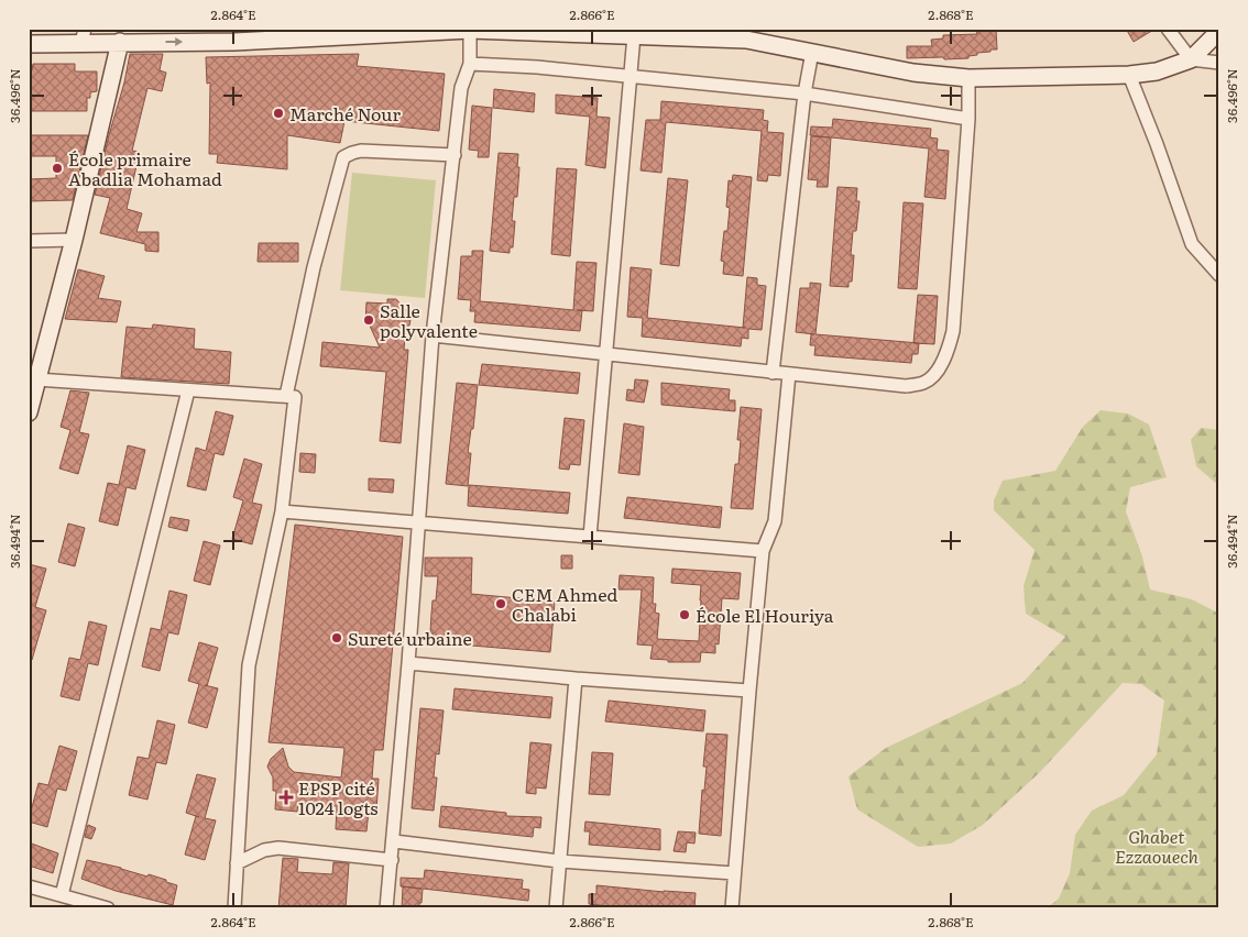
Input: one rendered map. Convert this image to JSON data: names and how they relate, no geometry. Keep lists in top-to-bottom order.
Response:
{
  "parks": ["Ghabet Ezzaouech"],
  "places": {
    "other": [
      "Marché Nour",
      "École primaire Abadlia Mohamad",
      "Salle polyvalente",
      "CEM Ahmed Chalabi",
      "École El Houriya",
      "Sureté urbaine"
    ],
    "health": ["EPSP cité 1024 logts"]
  },
  "coordinates": [
    "2.864°E",
    "2.866°E",
    "2.868°E",
    "36.496°N",
    "36.494°N"
  ]
}
